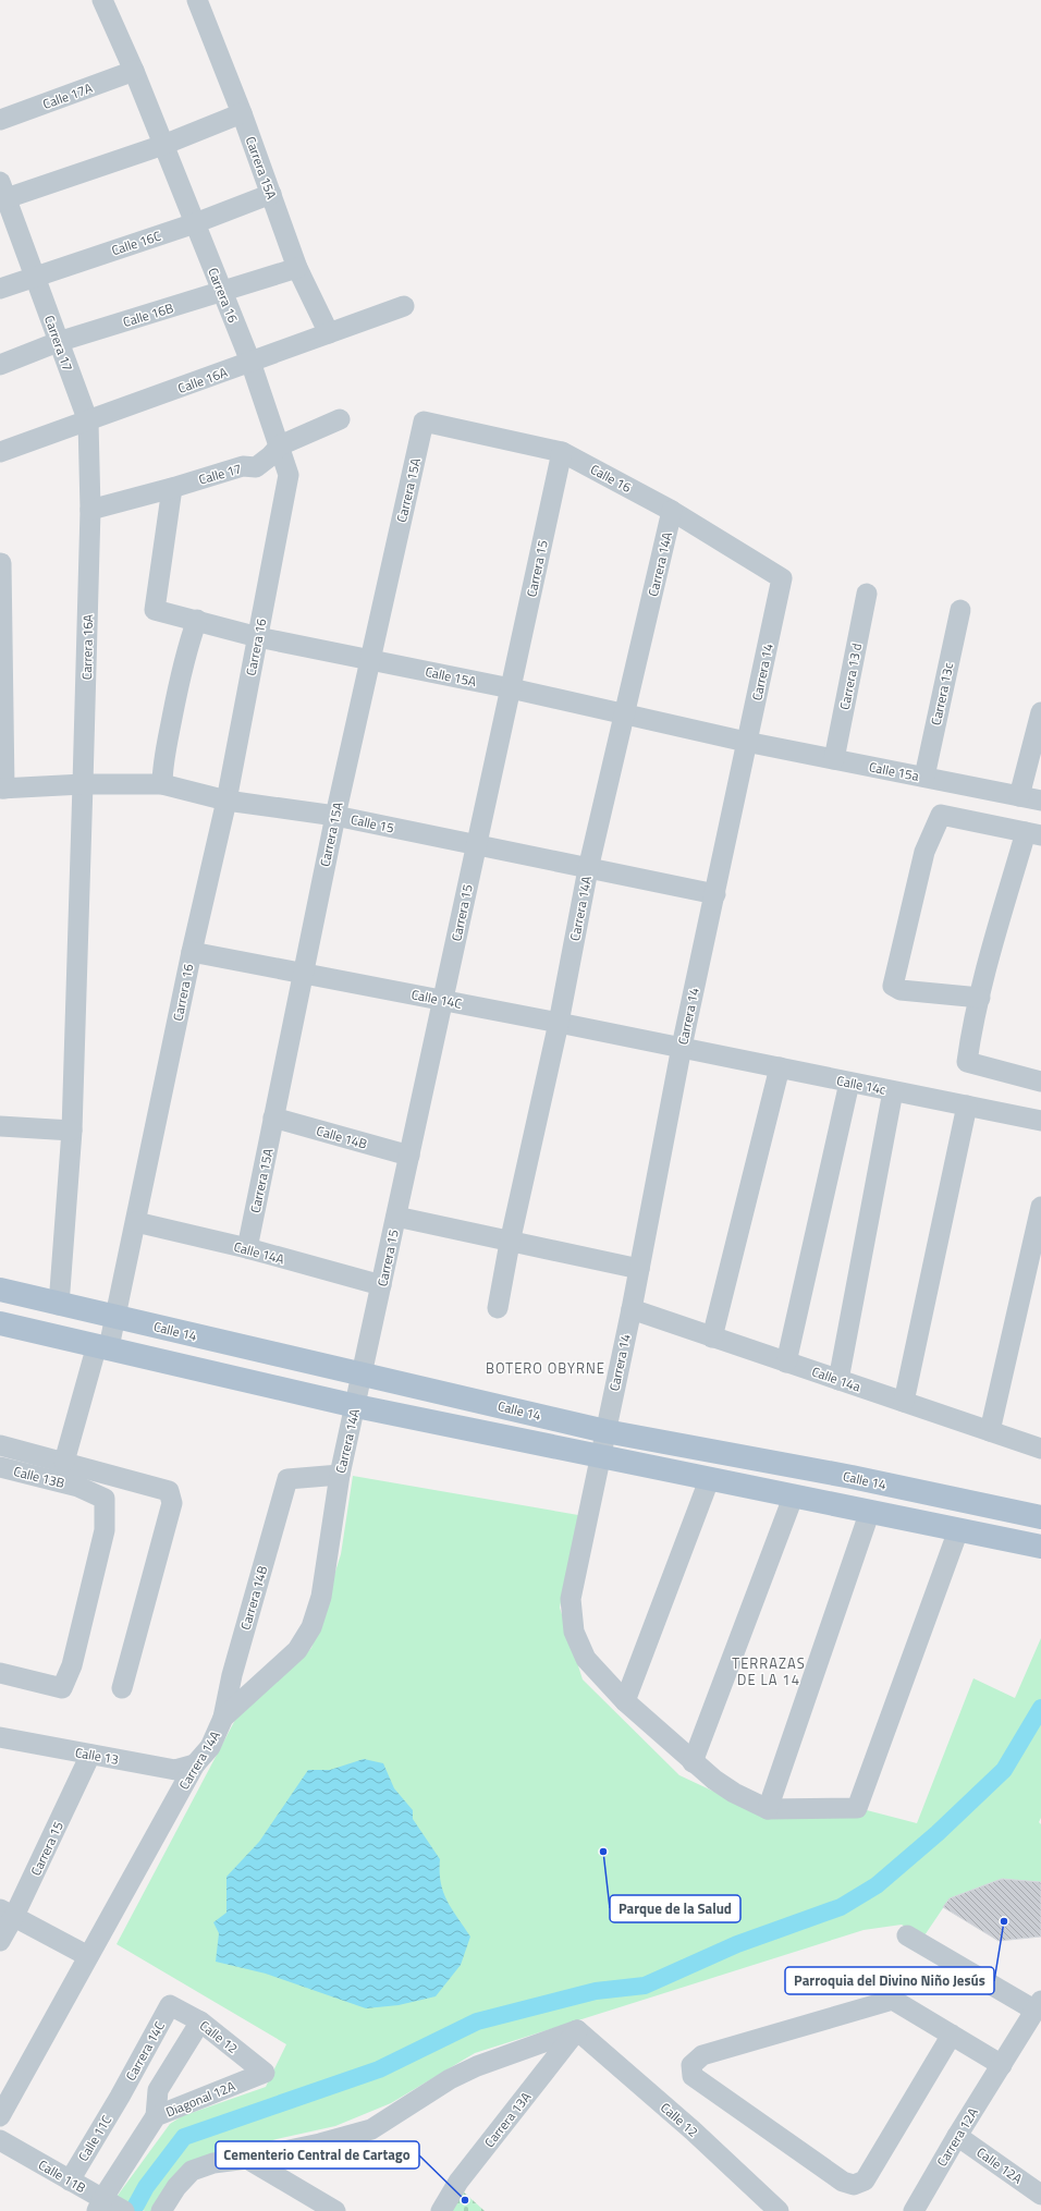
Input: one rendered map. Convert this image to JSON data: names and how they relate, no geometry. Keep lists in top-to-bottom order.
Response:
{
  "streets": {
    "main road": ["Calle 14"],
    "street": [
      "Calle 17A",
      "Carrera 15A",
      "Calle 16C",
      "Carrera 16",
      "Calle 16B",
      "Carrera 17",
      "Calle 16A",
      "Calle 17",
      "Calle 16",
      "Carrera 14A",
      "Carrera 15",
      "Carrera 16A",
      "Carrera 14",
      "Calle 15A",
      "Carrera 13 d",
      "Carrera 13c",
      "Calle 15a",
      "Calle 15",
      "Calle 14C",
      "Calle 14c",
      "Calle 14B",
      "Calle 14A",
      "Calle 14a",
      "Calle 13B",
      "Carrera 14B",
      "Calle 13",
      "Calle 12",
      "Carrera 14C",
      "Diagonal 12A",
      "Carrera 13A",
      "Carrera 12A",
      "Calle 11C",
      "Calle 12A",
      "Calle 11B"
    ]
  },
  "crossings": [
    ["Calle 17A", "Carrera 16"],
    ["Carrera 15A", "Calle 16C"],
    ["Carrera 15A", "Calle 16B"],
    ["Carrera 15A", "Calle 16A"],
    ["Carrera 15A", "Calle 16"],
    ["Carrera 15A", "Calle 15A"],
    ["Carrera 15A", "Calle 15"],
    ["Carrera 15A", "Calle 14C"],
    ["Carrera 15A", "Calle 14B"],
    ["Carrera 15A", "Calle 14A"],
    ["Calle 16C", "Carrera 16"],
    ["Calle 16C", "Carrera 17"],
    ["Carrera 16", "Calle 16B"],
    ["Carrera 16", "Calle 16A"],
    ["Carrera 16", "Calle 17"],
    ["Carrera 16", "Calle 15A"],
    ["Carrera 16", "Calle 15"],
    ["Carrera 16", "Calle 14C"],
    ["Carrera 16", "Calle 14A"],
    ["Carrera 16", "Calle 14"],
    ["Calle 16B", "Carrera 17"],
    ["Carrera 17", "Calle 16A"],
    ["Carrera 17", "Calle 17"],
    ["Carrera 17", "Carrera 16A"],
    ["Calle 17", "Carrera 16A"],
    ["Calle 17", "Calle 15A"],
    ["Calle 16", "Carrera 14A"],
    ["Calle 16", "Carrera 15"],
    ["Calle 16", "Carrera 14"],
    ["Carrera 14A", "Carrera 15"],
    ["Carrera 14A", "Calle 15A"],
    ["Carrera 14A", "Calle 15"],
    ["Carrera 14A", "Calle 14C"],
    ["Carrera 14A", "Calle 14"],
    ["Carrera 14A", "Carrera 14B"],
    ["Carrera 14A", "Calle 13"],
    ["Carrera 15", "Calle 15A"],
    ["Carrera 15", "Calle 15"],
    ["Carrera 15", "Calle 14C"],
    ["Carrera 15", "Calle 14B"],
    ["Carrera 15", "Calle 14A"],
    ["Carrera 15", "Calle 14"],
    ["Carrera 15", "Calle 13"],
    ["Carrera 16A", "Calle 15"],
    ["Carrera 16A", "Calle 14"],
    ["Carrera 14", "Calle 15A"],
    ["Carrera 14", "Calle 15a"],
    ["Carrera 14", "Calle 15"],
    ["Carrera 14", "Calle 14C"],
    ["Carrera 14", "Calle 14c"],
    ["Carrera 14", "Calle 14"],
    ["Carrera 14", "Calle 14a"],
    ["Calle 15A", "Calle 15a"],
    ["Carrera 13 d", "Calle 15a"],
    ["Carrera 13c", "Calle 15a"],
    ["Calle 14C", "Calle 14c"],
    ["Calle 12", "Carrera 14C"],
    ["Calle 12", "Diagonal 12A"],
    ["Calle 12", "Carrera 13A"],
    ["Carrera 14C", "Calle 11C"],
    ["Diagonal 12A", "Calle 11B"],
    ["Carrera 12A", "Calle 12A"],
    ["Calle 11C", "Calle 11B"]
  ],
  "districts": ["BOTERO OBYRNE", "TERRAZAS DE LA 14"],
  "places": ["Parque de la Salud", "Parroquia del Divino Niño Jesús", "Cementerio Central de Cartago"]
}
